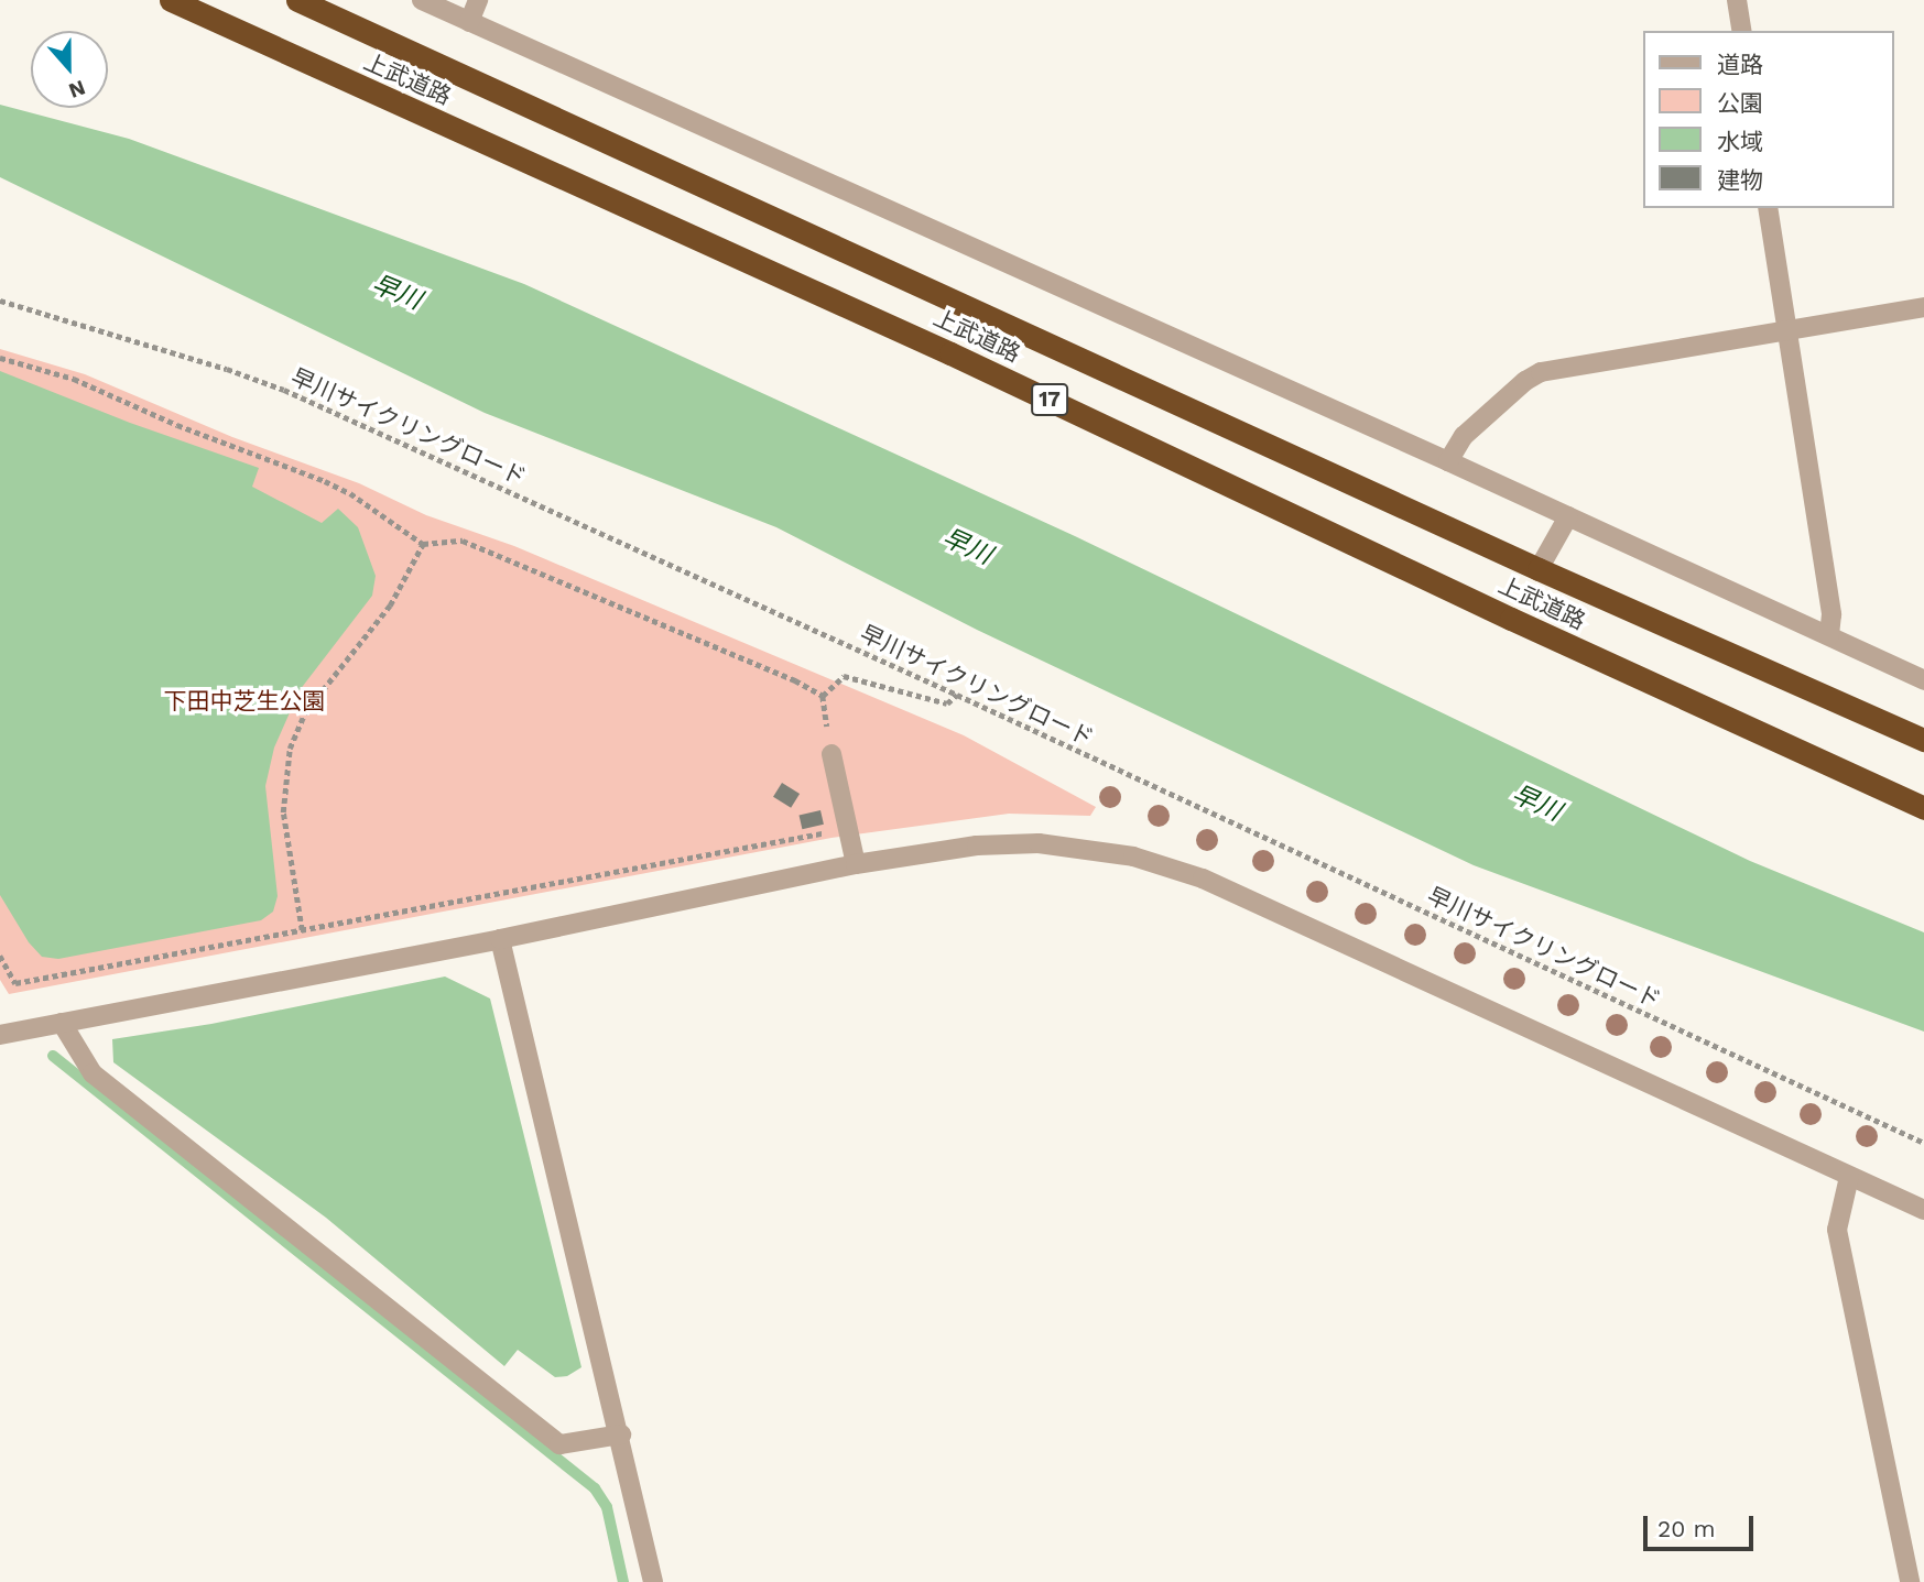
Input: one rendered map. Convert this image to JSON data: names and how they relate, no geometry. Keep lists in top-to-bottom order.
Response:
{
  "streets": {
    "highway": ["上武道路", "17"],
    "path": ["早川サイクリングロード"]
  },
  "water": ["早川"],
  "parks": ["下田中芝生公園"],
  "legend": [
    "道路",
    "公園",
    "水域",
    "建物"
  ],
  "scale_bar": "20 m",
  "north": "bottom"
}
